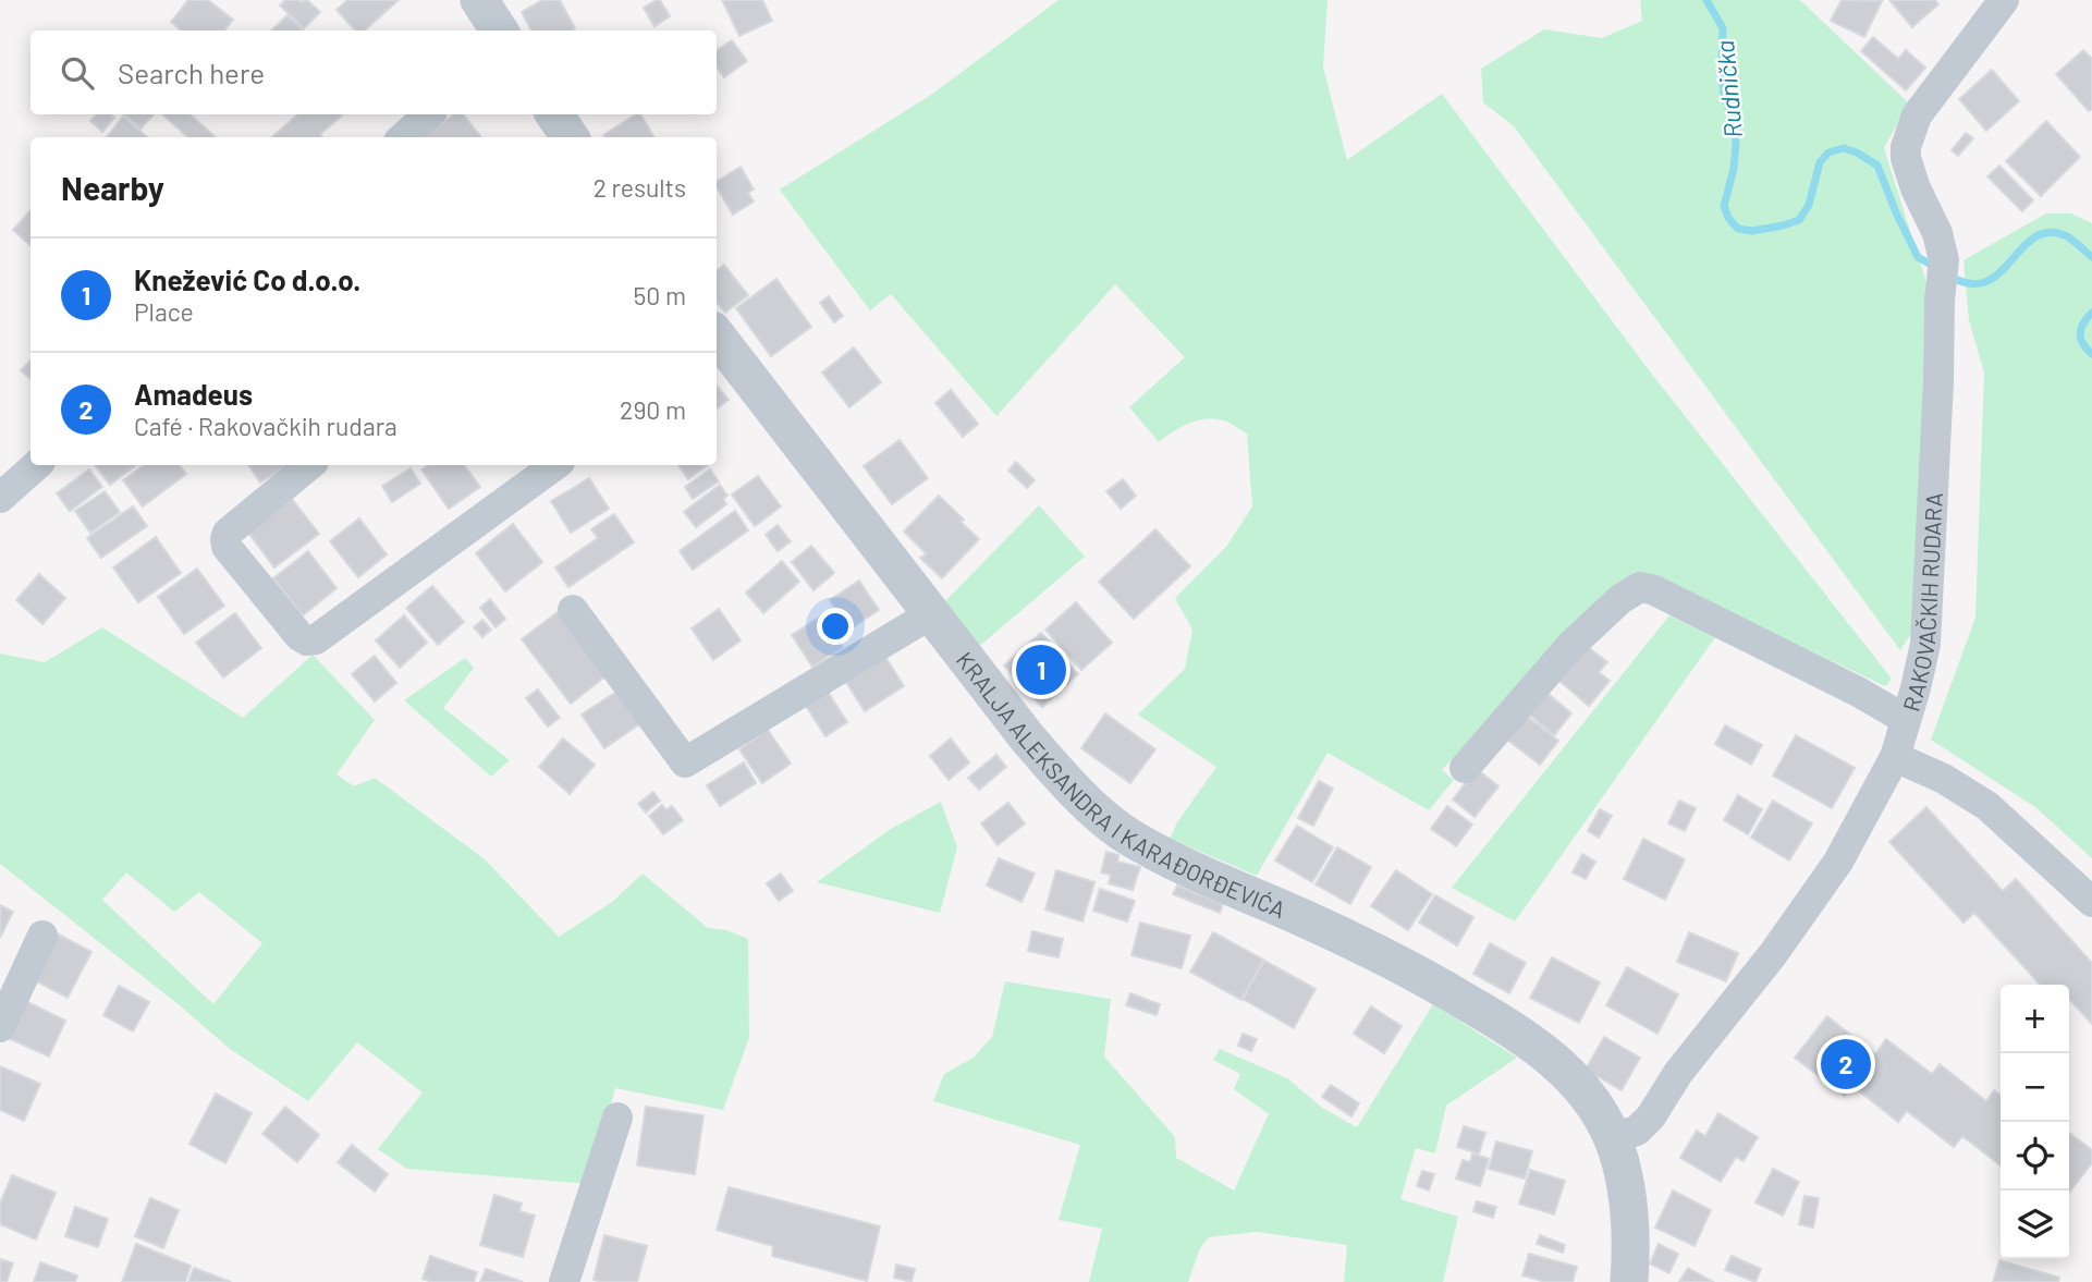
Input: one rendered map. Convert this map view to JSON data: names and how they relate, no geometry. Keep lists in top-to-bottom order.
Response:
{
  "streets": {
    "street": ["RAKOVAČKIH RUDARA", "KRALJA ALEKSANDRA I KARAĐORĐEVIĆA"]
  },
  "crossings": [
    ["RAKOVAČKIH RUDARA", "KRALJA ALEKSANDRA I KARAĐORĐEVIĆA"]
  ],
  "water": ["Rudnička"],
  "page": {
    "search": "Search here",
    "heading": ["Nearby", "2 results"],
    "list": [
      {
        "mark": "1",
        "name": "Knežević Co d.o.o.",
        "note": "Place",
        "value": "50 m"
      },
      {
        "mark": "2",
        "name": "Amadeus",
        "note": "Café · Rakovačkih rudara",
        "value": "290 m"
      }
    ],
    "pins": ["1", "2"],
    "map_buttons": ["+", "−"]
  }
}
